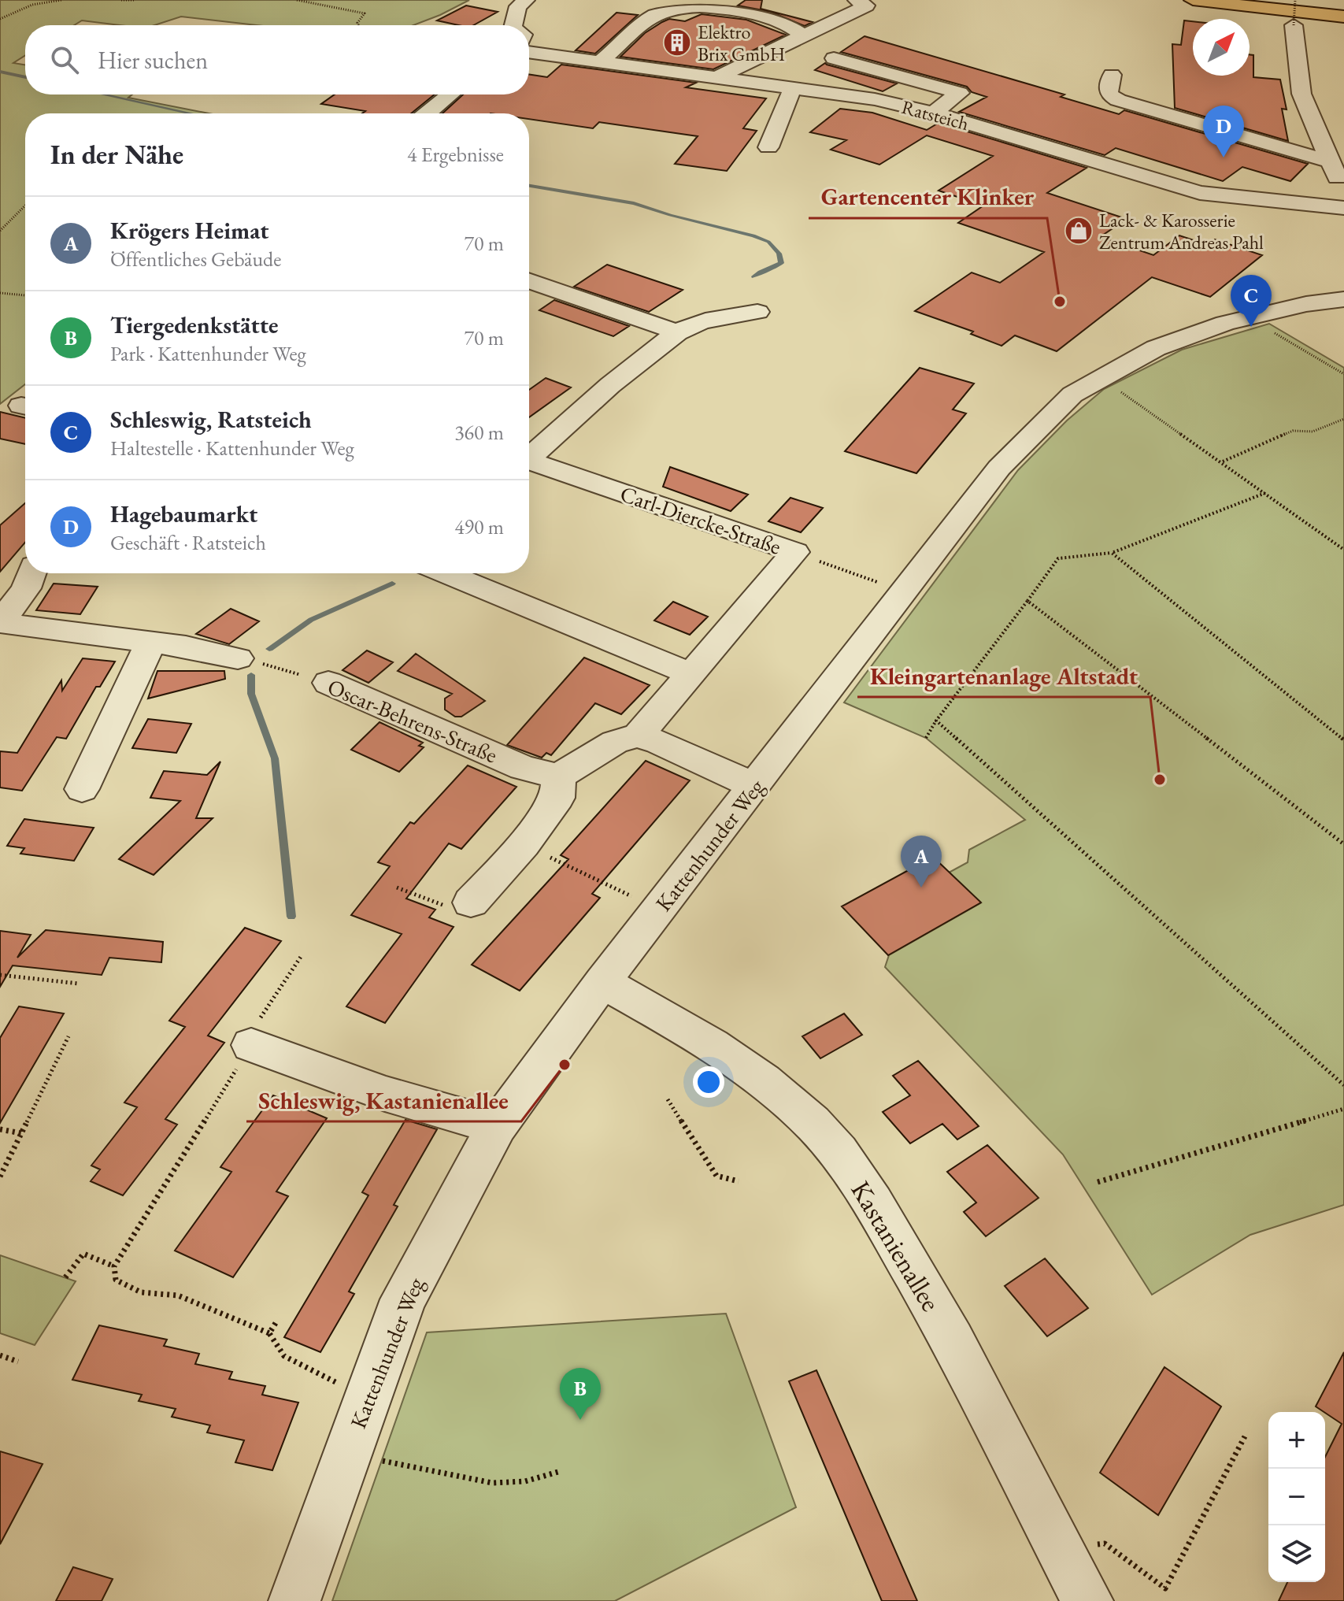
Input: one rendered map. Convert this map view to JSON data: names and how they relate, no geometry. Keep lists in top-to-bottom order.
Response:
{
  "streets": {
    "street": [
      "Ratsteich",
      "Carl-Diercke-Straße",
      "Oscar-Behrens-Straße",
      "Kattenhunder Weg",
      "Kastanienallee"
    ]
  },
  "crossings": [
    ["Kattenhunder Weg", "Kastanienallee"]
  ],
  "places": {
    "building": ["Elektro Brix GmbH"],
    "shop": ["Lack- & Karosserie Zentrum Andreas Pahl"],
    "other": ["Gartencenter Klinker", "Kleingartenanlage Altstadt", "Schleswig, Kastanienallee"]
  },
  "north": "top right",
  "page": {
    "search": "Hier suchen",
    "pins": [
      "D",
      "C",
      "A",
      "B"
    ],
    "heading": ["In der Nähe", "4 Ergebnisse"],
    "list": [
      {
        "mark": "A",
        "name": "Krögers Heimat",
        "note": "Öffentliches Gebäude",
        "value": "70 m"
      },
      {
        "mark": "B",
        "name": "Tiergedenkstätte",
        "note": "Park · Kattenhunder Weg",
        "value": "70 m"
      },
      {
        "mark": "C",
        "name": "Schleswig, Ratsteich",
        "note": "Haltestelle · Kattenhunder Weg",
        "value": "360 m"
      },
      {
        "mark": "D",
        "name": "Hagebaumarkt",
        "note": "Geschäft · Ratsteich",
        "value": "490 m"
      }
    ],
    "map_buttons": ["+", "−"]
  }
}
